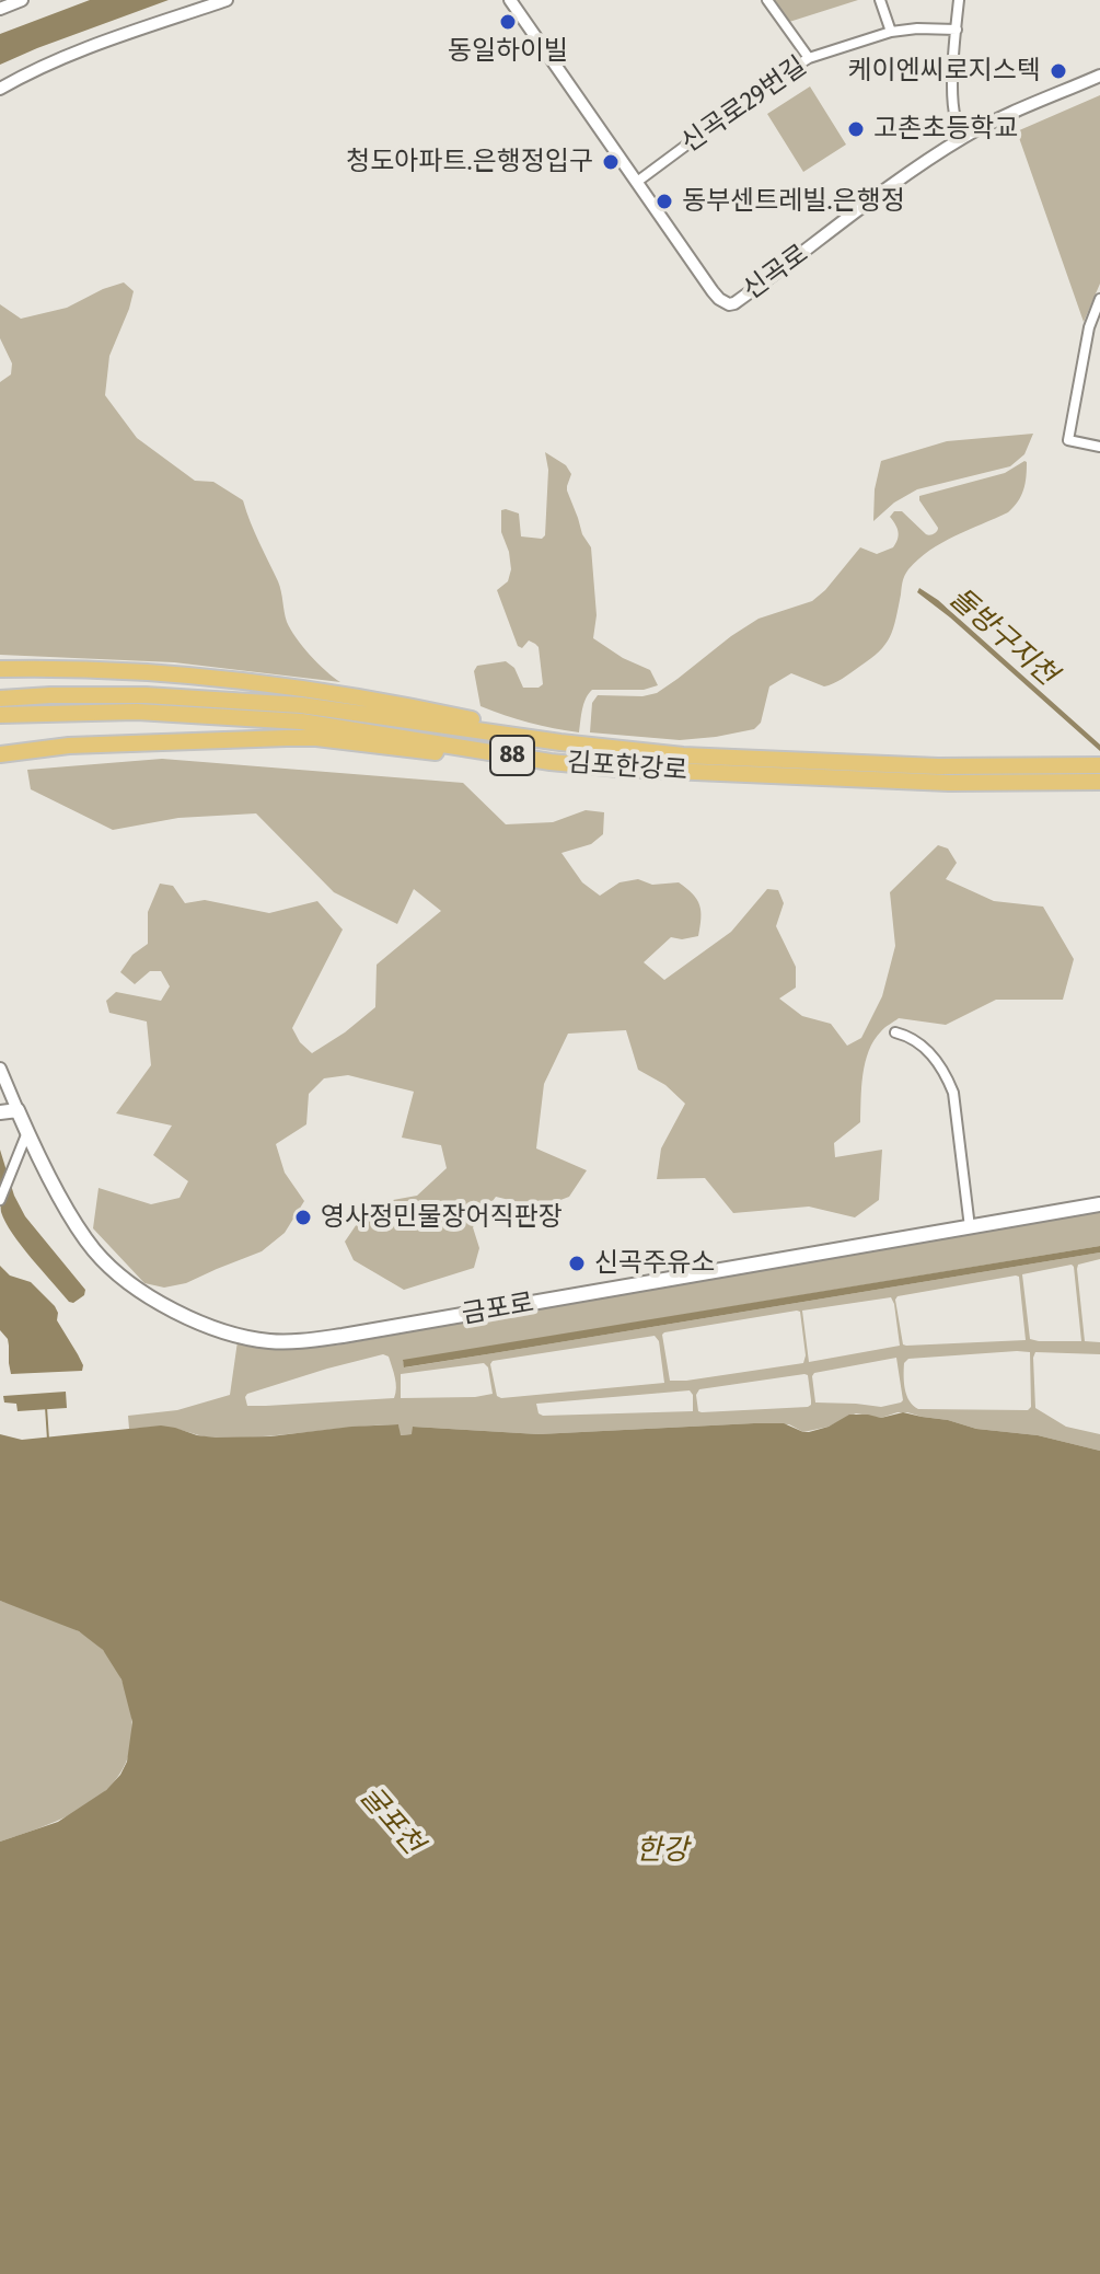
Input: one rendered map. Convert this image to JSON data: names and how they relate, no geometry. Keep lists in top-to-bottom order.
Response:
{
  "streets": {
    "highway": ["88", "김포한강로"],
    "main road": ["금포로"],
    "street": ["신곡로29번길", "신곡로"]
  },
  "crossings": [
    ["신곡로29번길", "신곡로"]
  ],
  "water": ["돌방구지천", "굴포천", "한강"],
  "places": [
    "동일하이빌",
    "케이엔씨로지스텍",
    "고촌초등학교",
    "청도아파트.은행정입구",
    "동부센트레빌.은행정",
    "영사정민물장어직판장",
    "신곡주유소"
  ]
}
